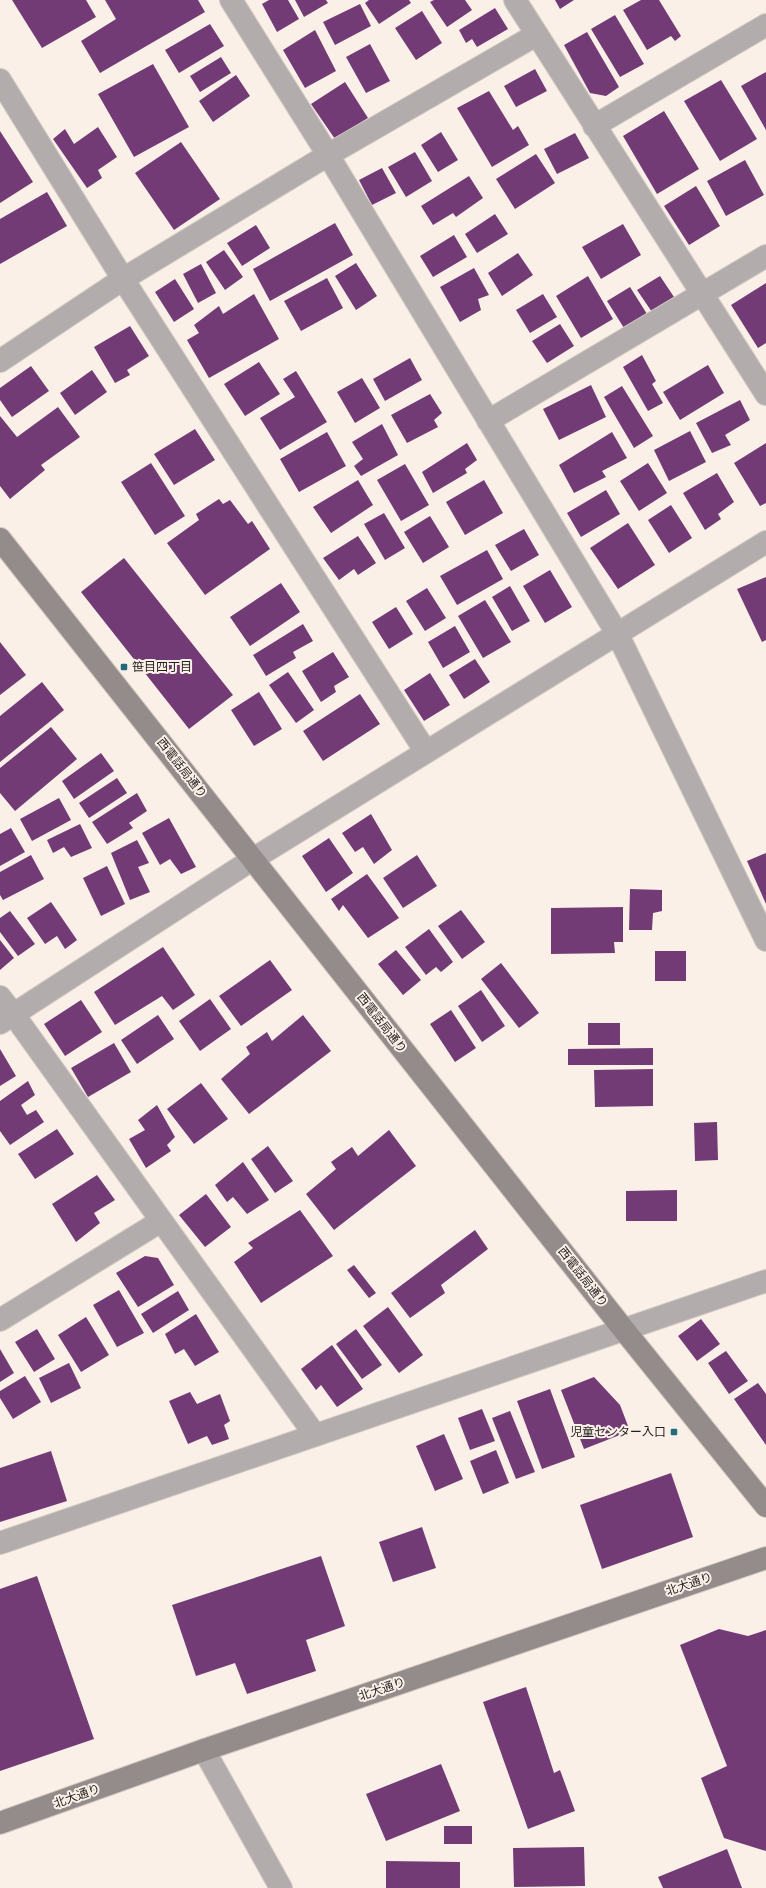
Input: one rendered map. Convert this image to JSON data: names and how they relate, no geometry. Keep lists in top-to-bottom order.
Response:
{
  "streets": {
    "street": ["西電話局通り", "北大通り"]
  },
  "places": {
    "transit": ["笹目四丁目", "児童センター入口"]
  }
}
